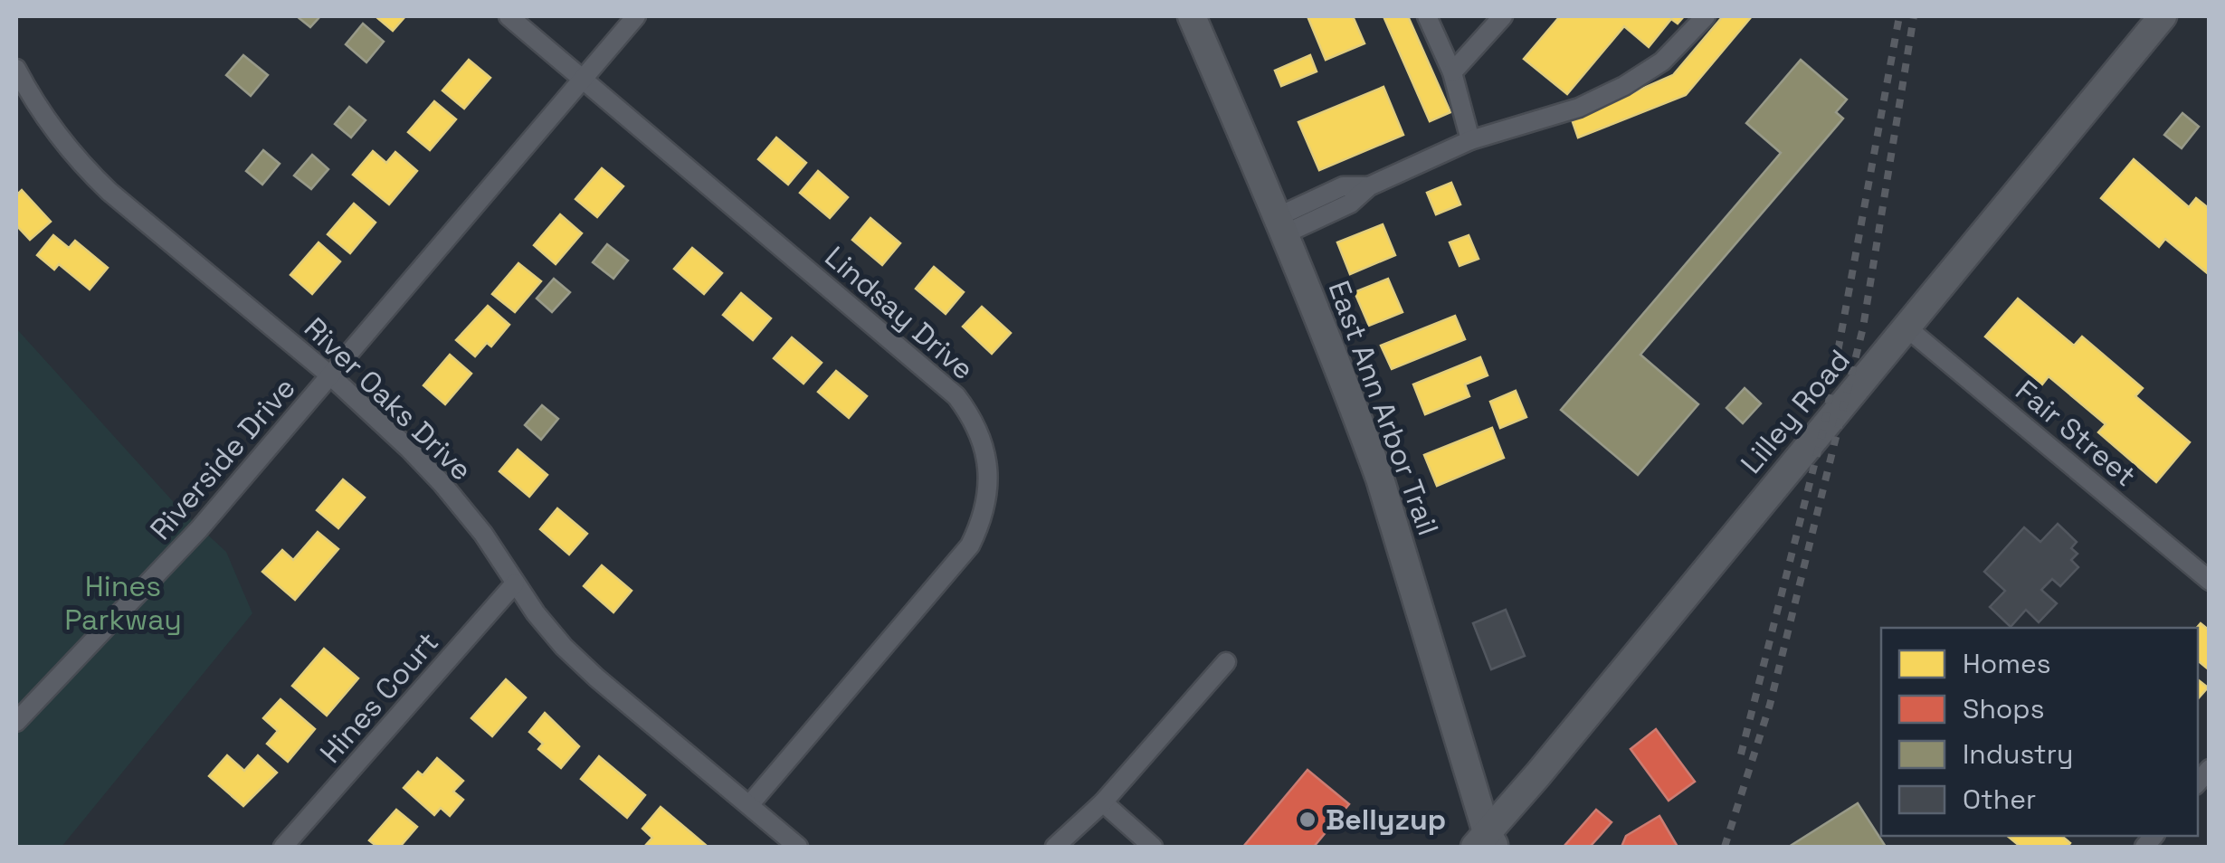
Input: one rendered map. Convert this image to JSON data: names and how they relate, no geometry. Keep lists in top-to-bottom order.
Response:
{
  "streets": {
    "street": [
      "Lindsay Drive",
      "River Oaks Drive",
      "East Ann Arbor Trail",
      "Lilley Road",
      "Fair Street",
      "Riverside Drive",
      "Hines Court"
    ]
  },
  "crossings": [
    ["Lindsay Drive", "River Oaks Drive"],
    ["Lindsay Drive", "Riverside Drive"],
    ["River Oaks Drive", "Riverside Drive"],
    ["River Oaks Drive", "Hines Court"],
    ["East Ann Arbor Trail", "Lilley Road"],
    ["Lilley Road", "Fair Street"]
  ],
  "parks": ["Hines Parkway"],
  "places": ["Bellyzup"],
  "legend": [
    "Homes",
    "Shops",
    "Industry",
    "Other"
  ]
}
